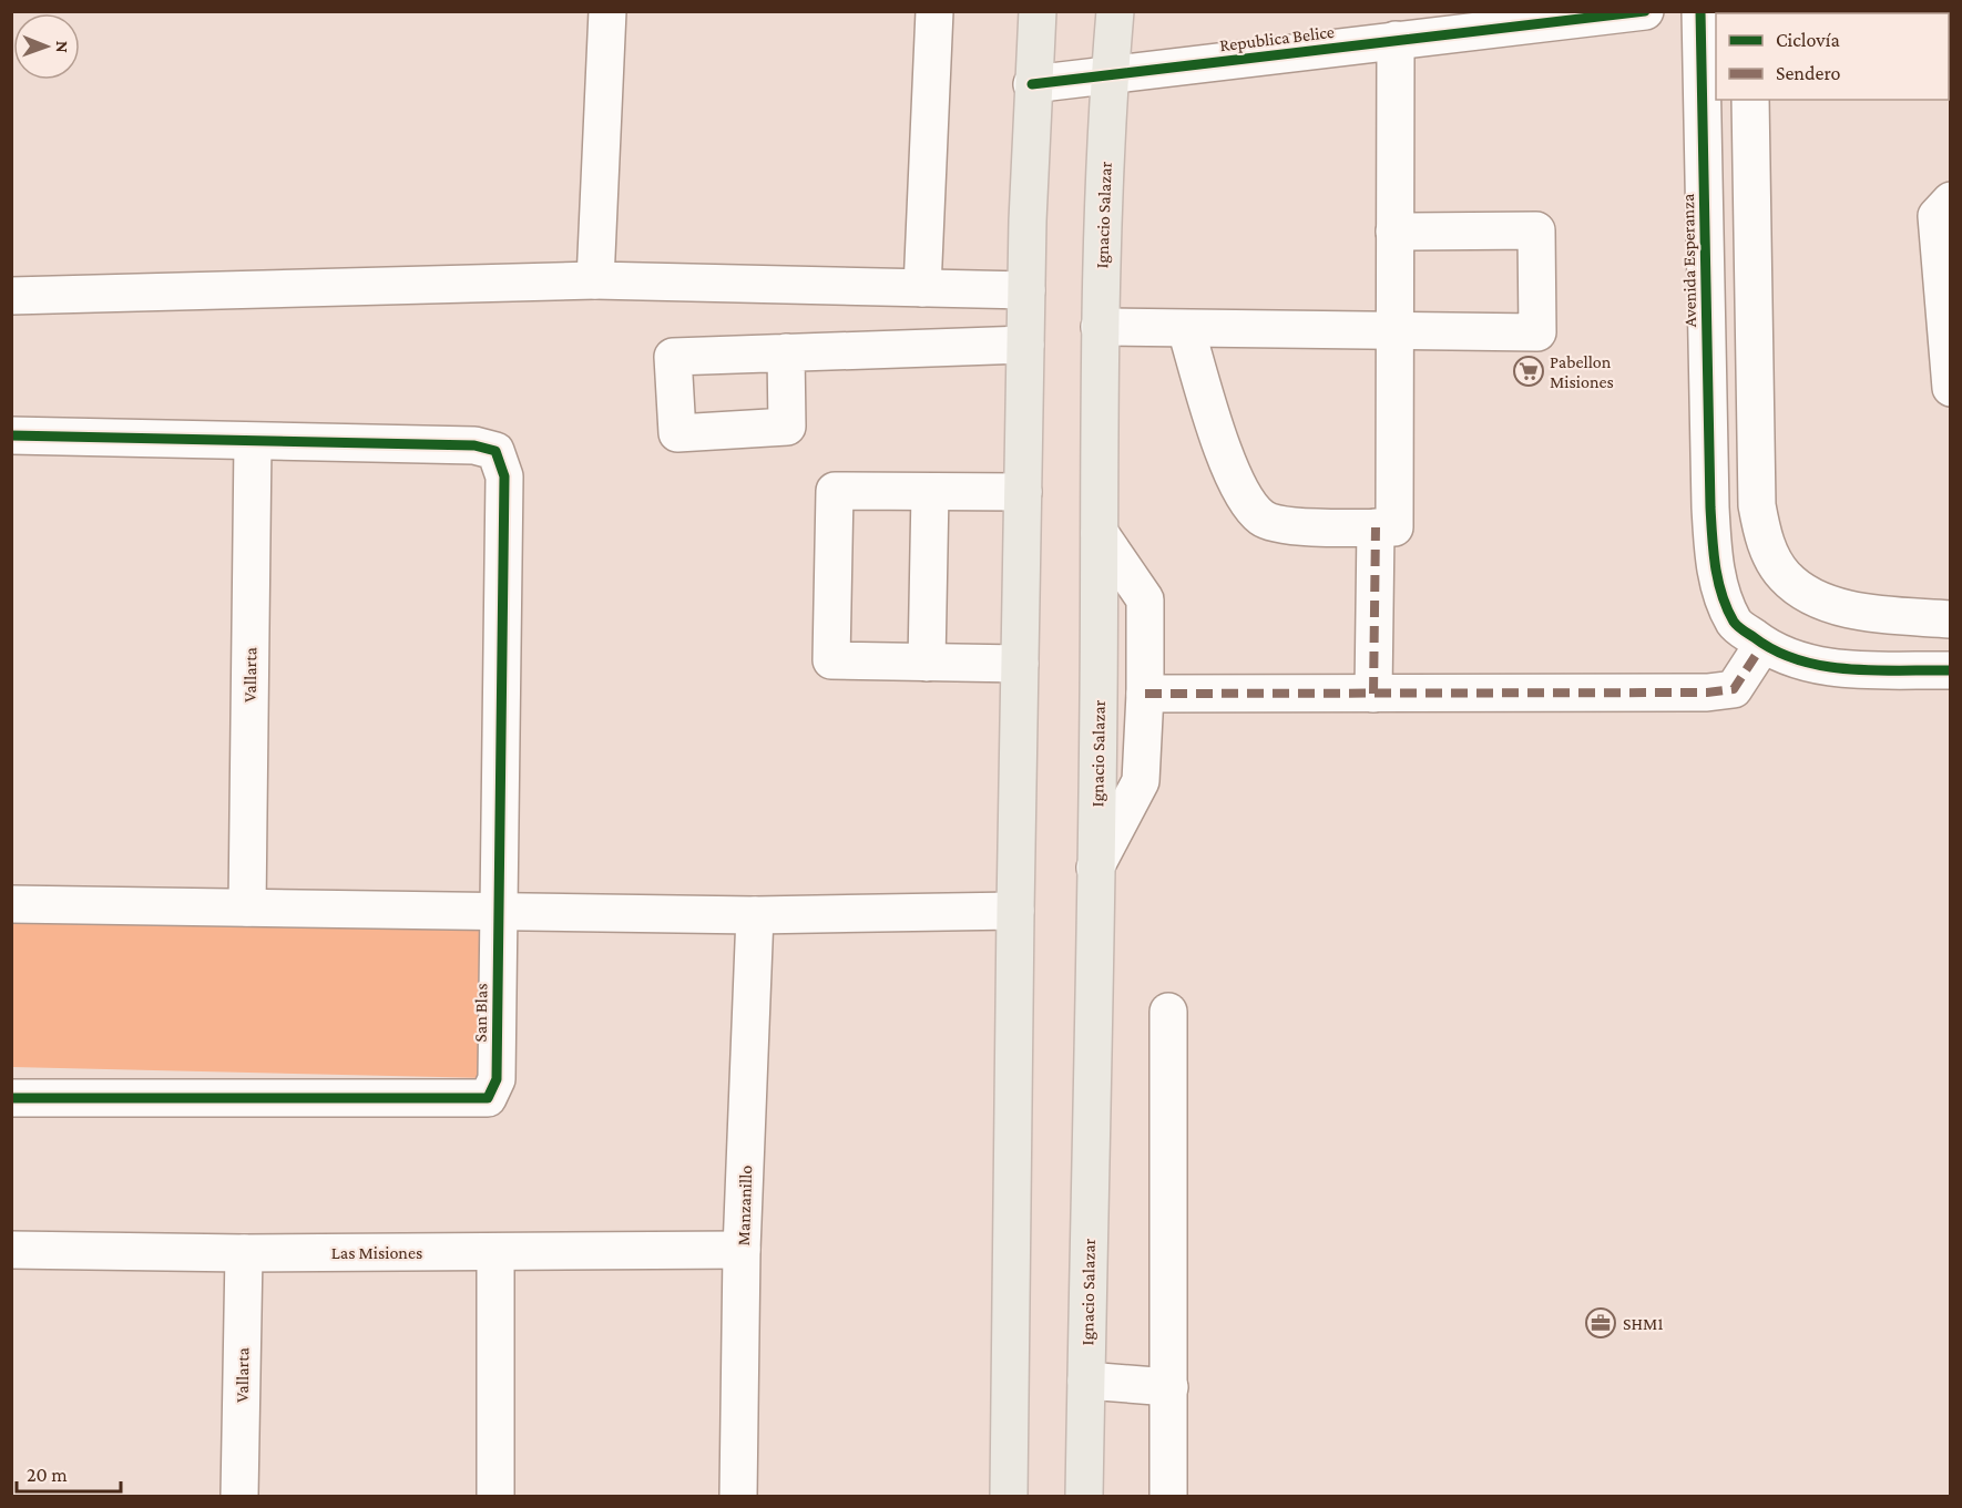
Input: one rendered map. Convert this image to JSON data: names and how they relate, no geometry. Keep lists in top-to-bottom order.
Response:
{
  "streets": {
    "main road": ["Ignacio Salazar"],
    "street": [
      "Republica Belice",
      "Avenida Esperanza",
      "Vallarta",
      "San Blas",
      "Manzanillo",
      "Las Misiones"
    ]
  },
  "crossings": [
    ["Republica Belice", "Ignacio Salazar"],
    ["Vallarta", "San Blas"],
    ["Vallarta", "Las Misiones"],
    ["Manzanillo", "Las Misiones"]
  ],
  "places": {
    "supermarket": ["Pabellon Misiones"],
    "office": ["SHM1"]
  },
  "legend": ["Ciclovía", "Sendero"],
  "scale_bar": "20 m",
  "north": "right"
}
